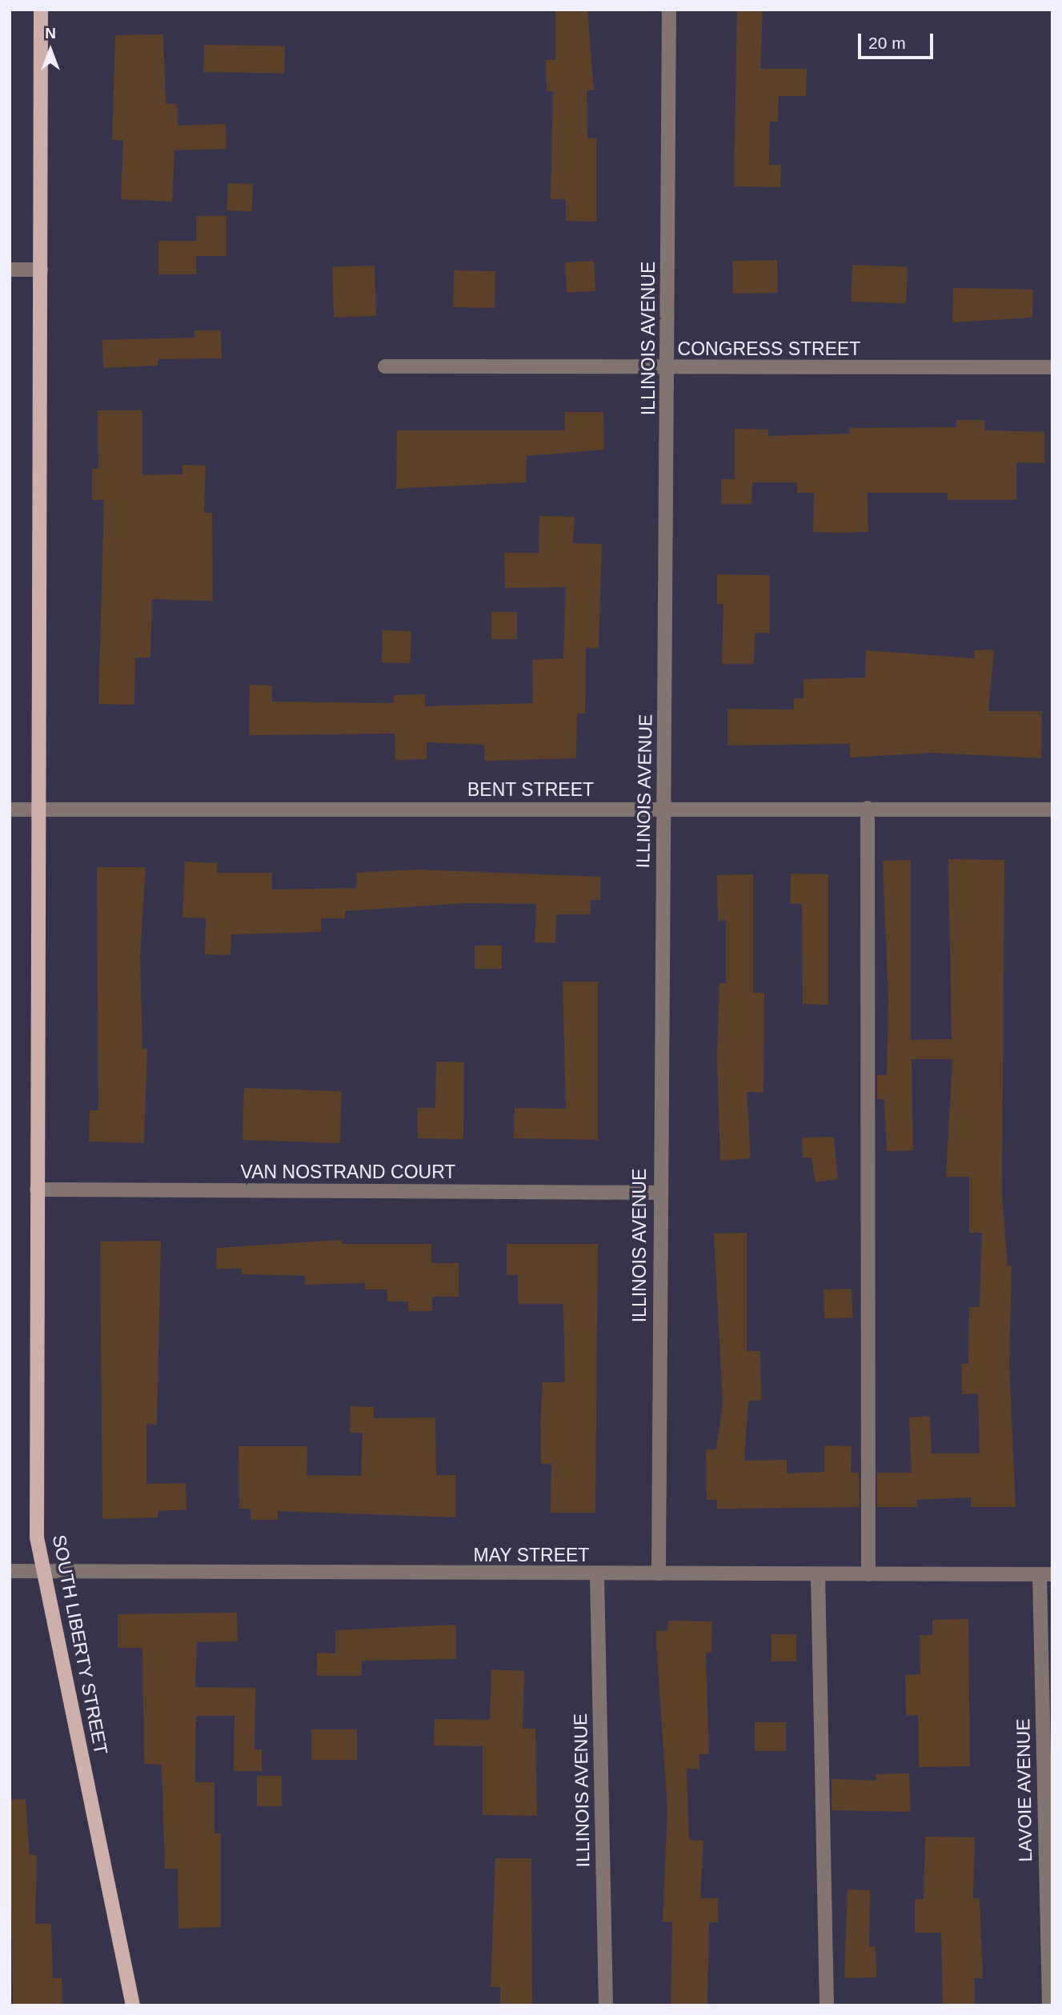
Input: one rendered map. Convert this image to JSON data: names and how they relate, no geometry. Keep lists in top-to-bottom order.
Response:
{
  "streets": {
    "main road": ["SOUTH LIBERTY STREET"],
    "street": [
      "ILLINOIS AVENUE",
      "CONGRESS STREET",
      "BENT STREET",
      "VAN NOSTRAND COURT",
      "MAY STREET",
      "LAVOIE AVENUE"
    ]
  },
  "crossings": [
    ["ILLINOIS AVENUE", "CONGRESS STREET"],
    ["ILLINOIS AVENUE", "BENT STREET"],
    ["ILLINOIS AVENUE", "VAN NOSTRAND COURT"],
    ["ILLINOIS AVENUE", "MAY STREET"],
    ["BENT STREET", "SOUTH LIBERTY STREET"],
    ["VAN NOSTRAND COURT", "SOUTH LIBERTY STREET"],
    ["MAY STREET", "SOUTH LIBERTY STREET"],
    ["MAY STREET", "LAVOIE AVENUE"]
  ],
  "scale_bar": "20 m",
  "north": "top"
}
